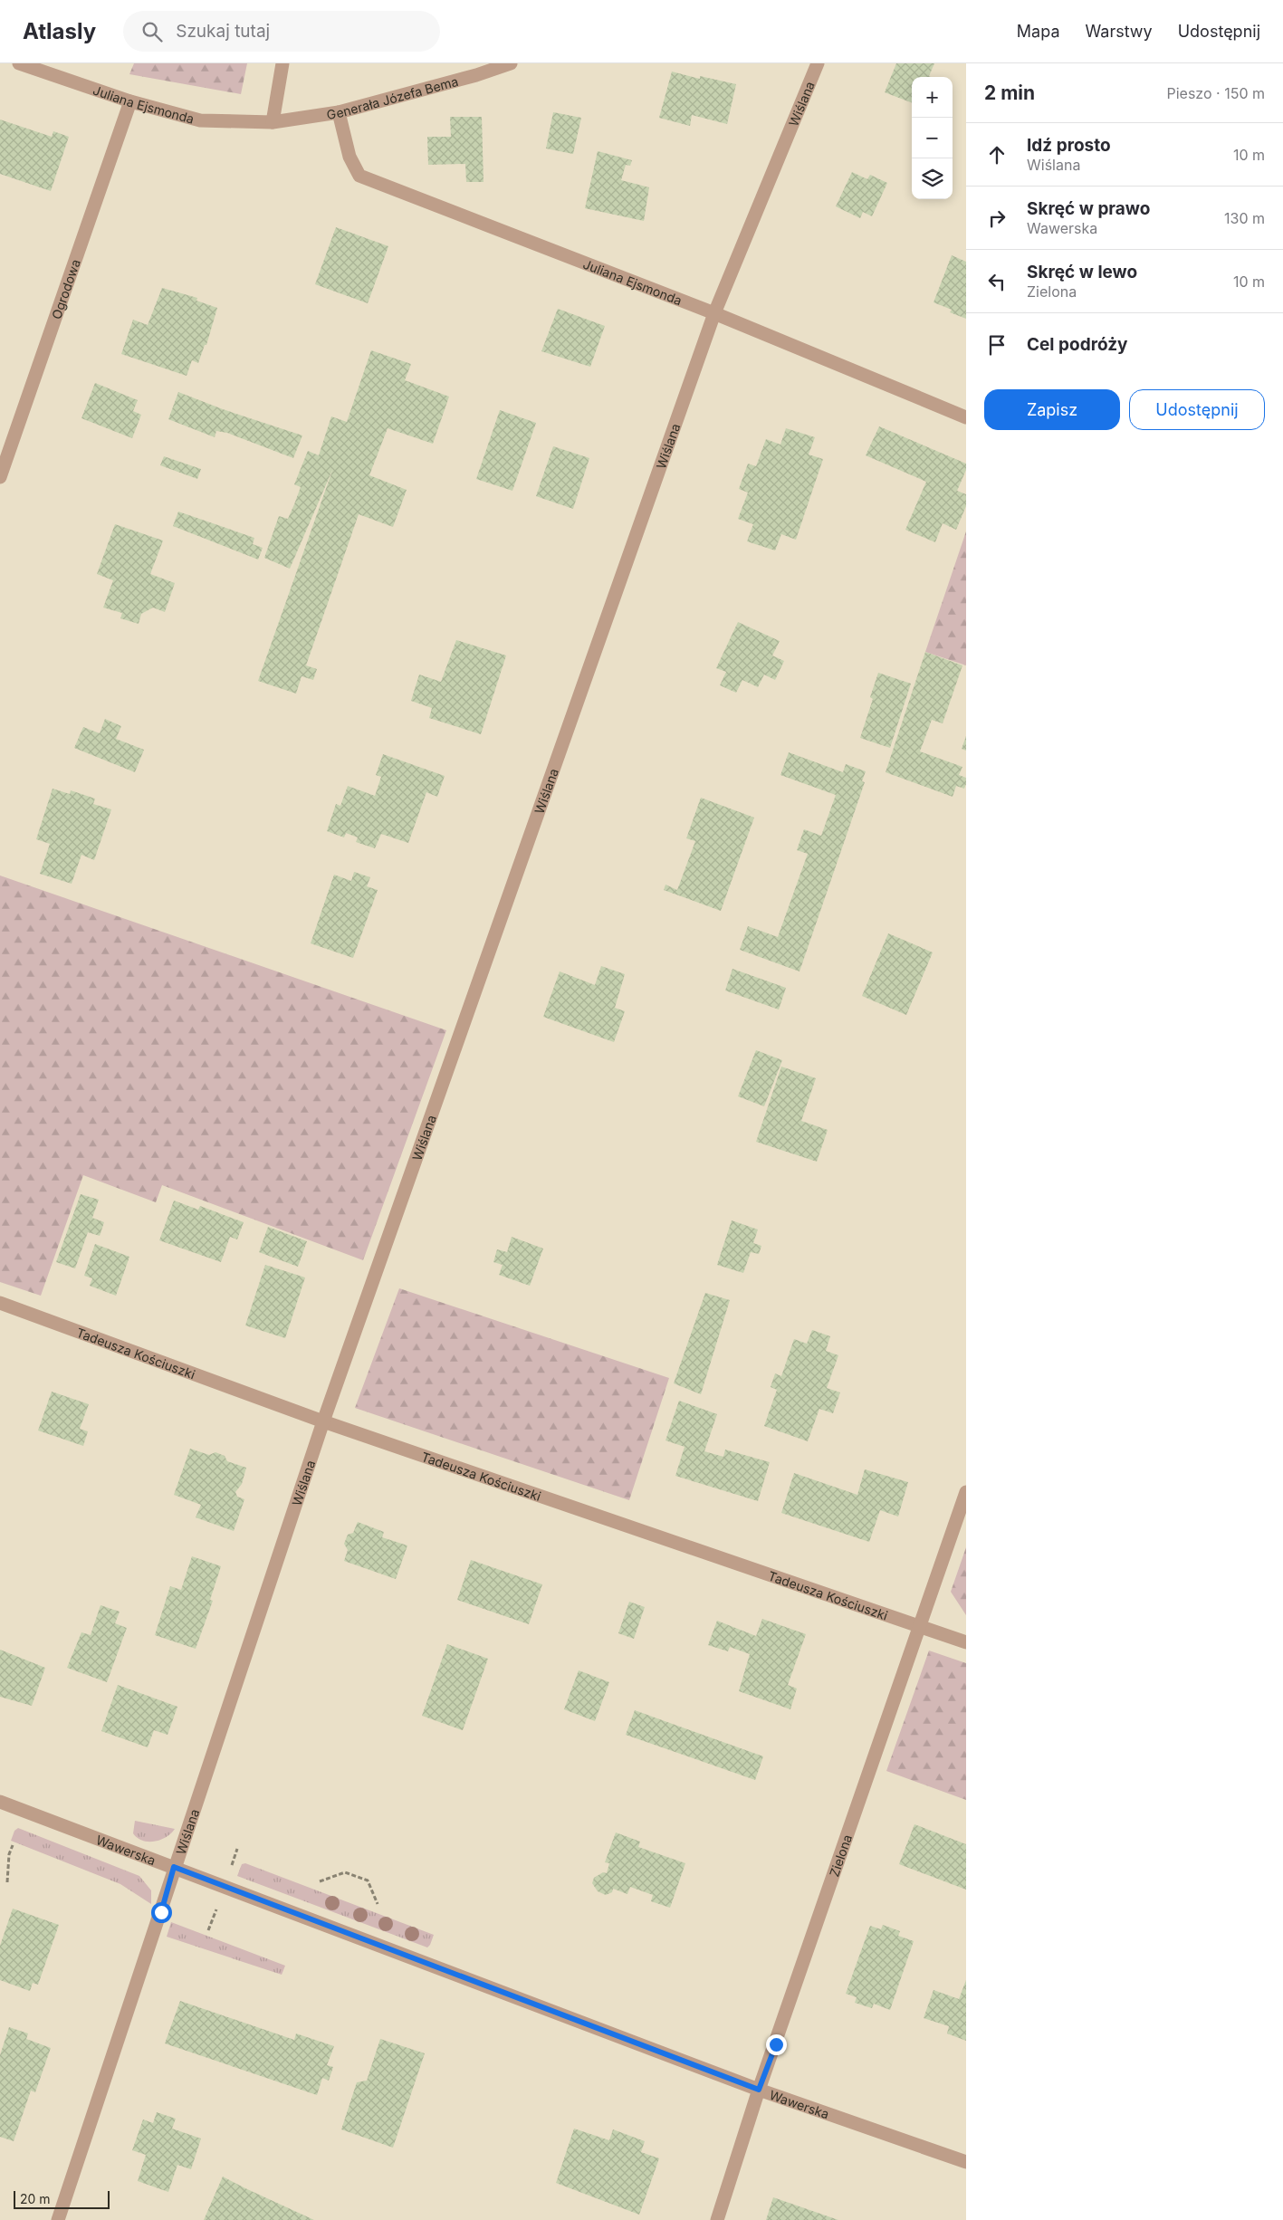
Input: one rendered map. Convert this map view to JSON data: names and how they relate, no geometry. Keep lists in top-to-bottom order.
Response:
{
  "streets": {
    "street": [
      "Generała Józefa Bema",
      "Juliana Ejsmonda",
      "Wiślana",
      "Ogrodowa",
      "Tadeusza Kościuszki",
      "Wawerska",
      "Zielona"
    ]
  },
  "crossings": [
    ["Generała Józefa Bema", "Juliana Ejsmonda"],
    ["Juliana Ejsmonda", "Wiślana"],
    ["Juliana Ejsmonda", "Ogrodowa"],
    ["Wiślana", "Tadeusza Kościuszki"],
    ["Wiślana", "Wawerska"],
    ["Tadeusza Kościuszki", "Zielona"],
    ["Wawerska", "Zielona"]
  ],
  "scale_bar": "20 m",
  "page": {
    "header": "Atlasly",
    "search": "Szukaj tutaj",
    "nav": ["Mapa", "Warstwy", "Udostępnij"],
    "heading": ["2 min", "Pieszo · 150 m"],
    "map_buttons": ["+", "−"],
    "list": [
      ["Idź prosto", "Wiślana", "10 m"],
      ["Skręć w prawo", "Wawerska", "130 m"],
      ["Skręć w lewo", "Zielona", "10 m"],
      "Cel podróży"
    ],
    "buttons": ["Zapisz", "Udostępnij"],
    "scale": "20 m"
  }
}
